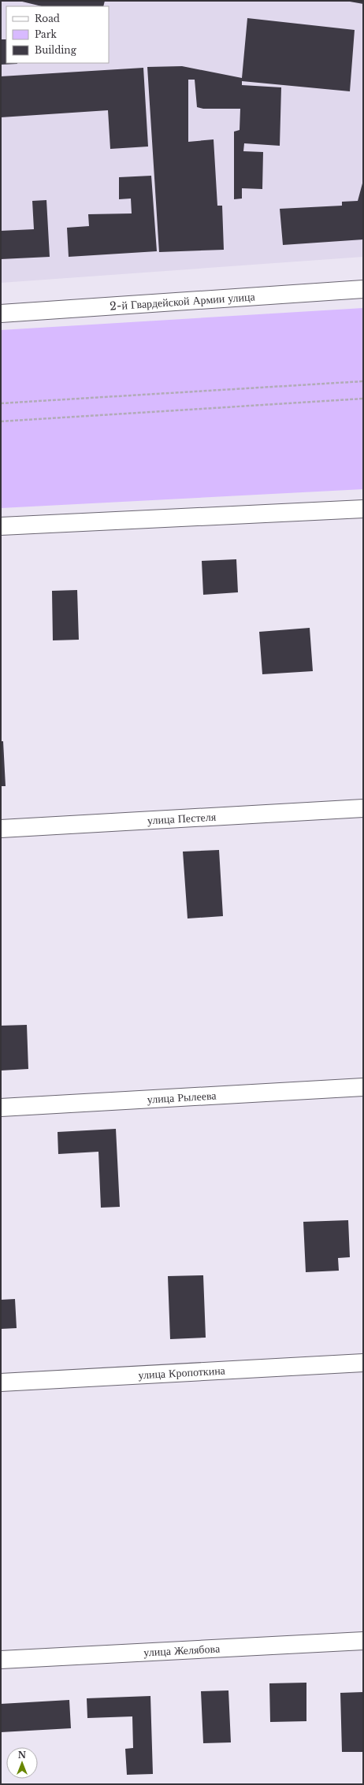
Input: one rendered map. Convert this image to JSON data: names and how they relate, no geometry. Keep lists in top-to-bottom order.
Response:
{
  "streets": {
    "street": [
      "2-й Гвардейской Армии улица",
      "улица Пестеля",
      "улица Рылеева",
      "улица Кропоткина",
      "улица Желябова"
    ]
  },
  "legend": ["Road", "Park", "Building"],
  "north": "top"
}
